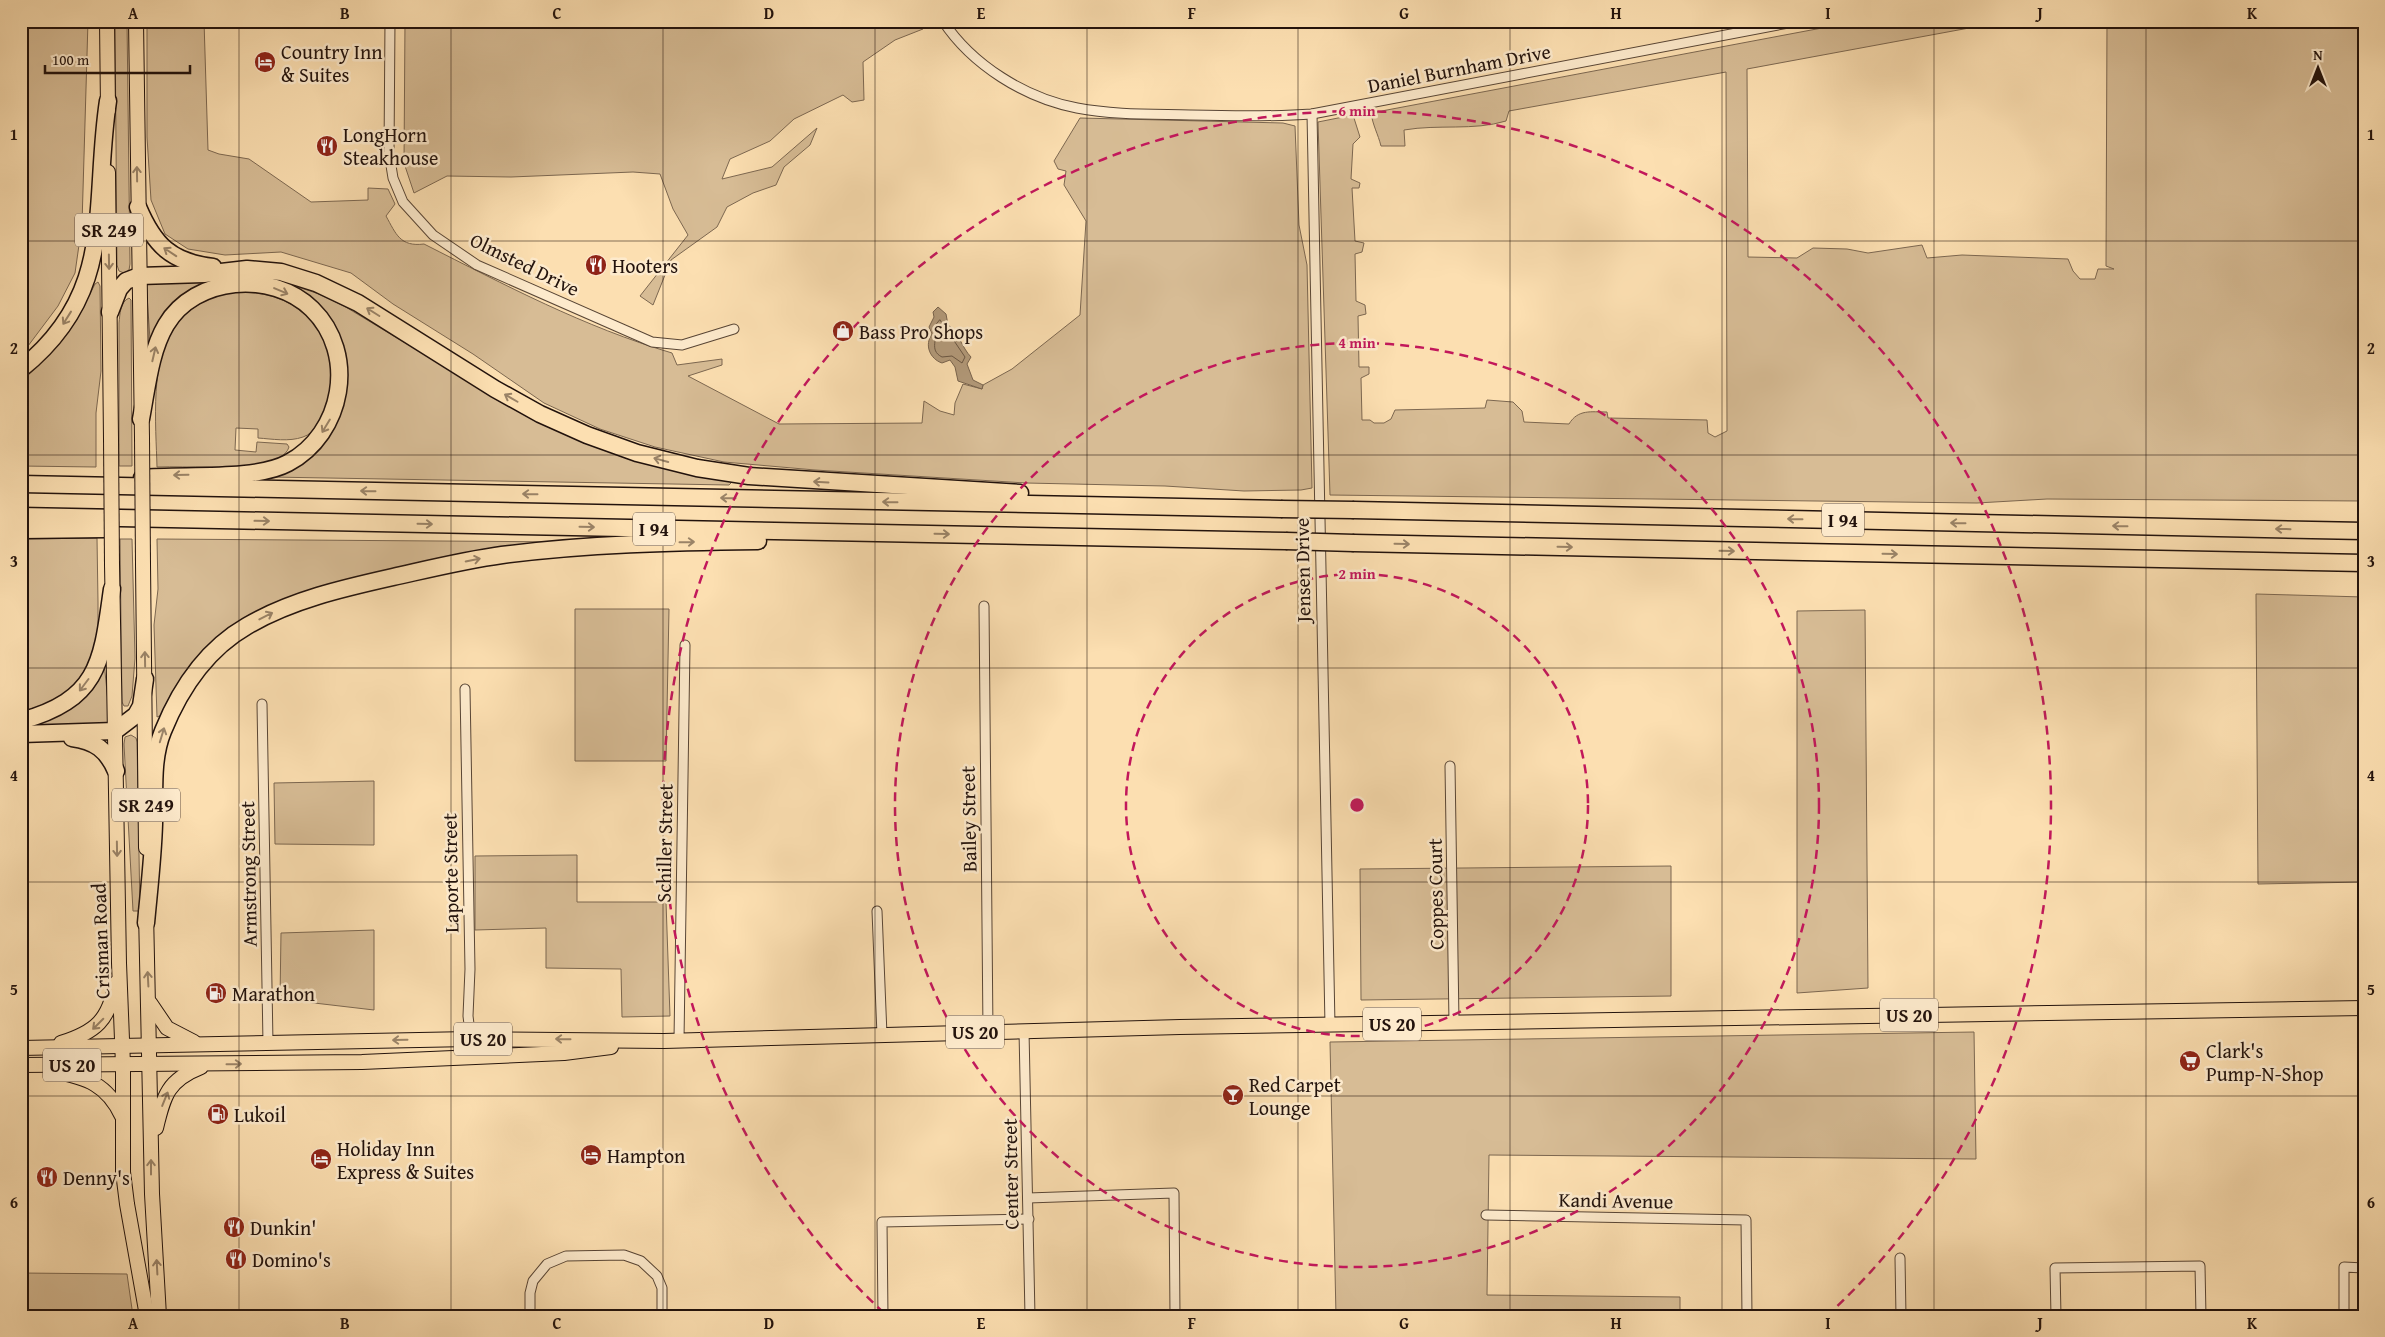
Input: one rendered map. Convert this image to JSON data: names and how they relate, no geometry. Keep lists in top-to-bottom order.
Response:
{
  "streets": {
    "highway": ["I 94"],
    "main road": ["SR 249", "Crisman Road", "US 20"],
    "street": [
      "Daniel Burnham Drive",
      "Olmsted Drive",
      "Jensen Drive",
      "Bailey Street",
      "Schiller Street",
      "Laporte Street",
      "Armstrong Street",
      "Coppes Court",
      "Center Street",
      "Kandi Avenue"
    ]
  },
  "crossings": [
    ["Daniel Burnham Drive", "Jensen Drive"],
    ["SR 249", "Crisman Road"],
    ["SR 249", "US 20"],
    ["Jensen Drive", "US 20"],
    ["Bailey Street", "US 20"],
    ["Schiller Street", "US 20"],
    ["Laporte Street", "US 20"],
    ["Armstrong Street", "US 20"],
    ["Coppes Court", "US 20"],
    ["Crisman Road", "US 20"],
    ["US 20", "Center Street"]
  ],
  "places": {
    "hotel": ["Country Inn & Suites", "Hampton", "Holiday Inn Express & Suites"],
    "restaurant": [
      "LongHorn Steakhouse",
      "Hooters",
      "Denny's",
      "Dunkin'",
      "Domino's"
    ],
    "shop": ["Bass Pro Shops"],
    "fuel station": ["Marathon", "Lukoil"],
    "supermarket": ["Clark's Pump-N-Shop"],
    "bar": ["Red Carpet Lounge"]
  },
  "scale_bar": "100 m",
  "north": "top",
  "grid": {
    "columns": [
      "A",
      "B",
      "C",
      "D",
      "E",
      "F",
      "G",
      "H",
      "I",
      "J",
      "K"
    ],
    "rows": [
      "1",
      "2",
      "3",
      "4",
      "5",
      "6"
    ]
  },
  "rings": ["6 min", "4 min", "2 min"]
}
